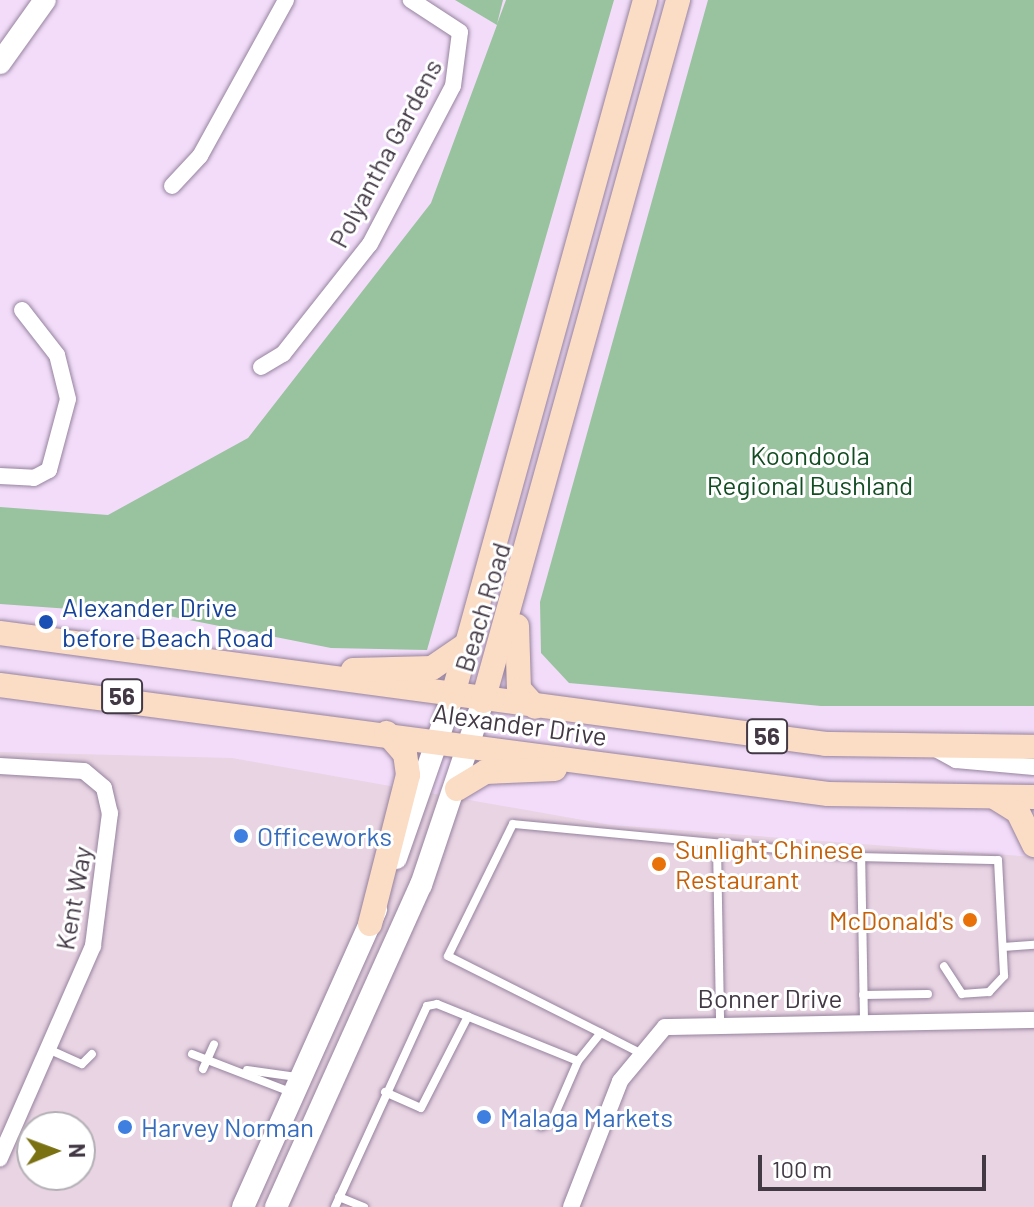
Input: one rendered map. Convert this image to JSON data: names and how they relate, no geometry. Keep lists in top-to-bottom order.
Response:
{
  "streets": {
    "main road": ["Beach Road", "56", "Alexander Drive"],
    "street": ["Polyantha Gardens", "Kent Way", "Bonner Drive"]
  },
  "crossings": [
    ["Beach Road", "Alexander Drive"]
  ],
  "parks": ["Koondoola Regional Bushland"],
  "places": [
    "Alexander Drive before Beach Road",
    "Officeworks",
    "Sunlight Chinese Restaurant",
    "McDonald's",
    "Malaga Markets",
    "Harvey Norman"
  ],
  "scale_bar": "100 m",
  "north": "right"
}
